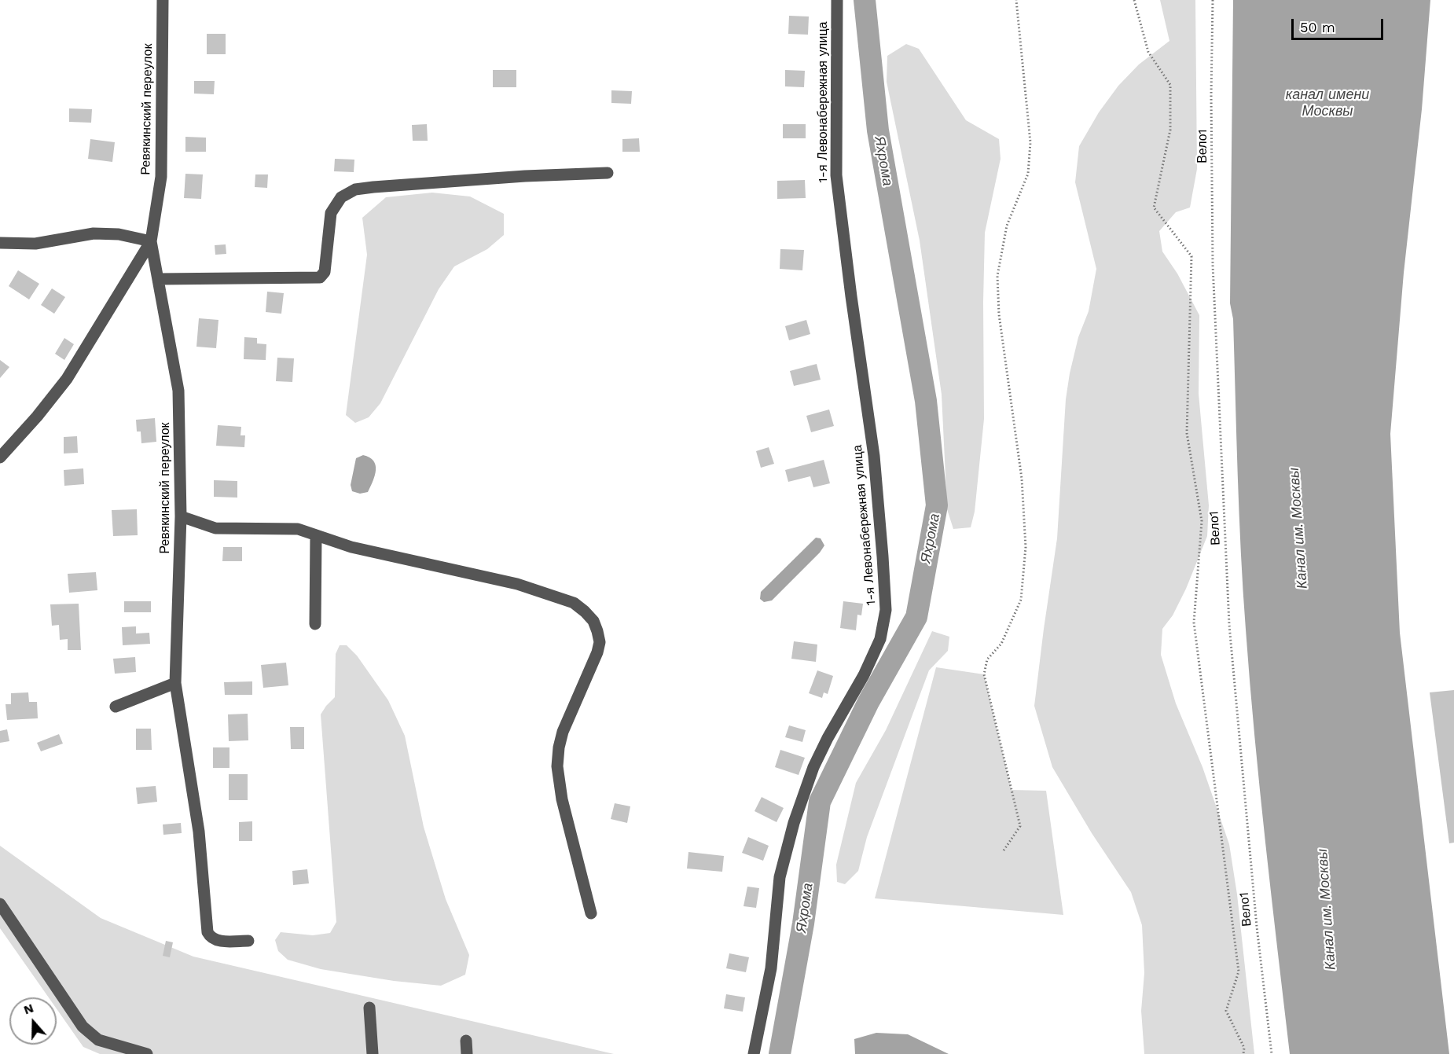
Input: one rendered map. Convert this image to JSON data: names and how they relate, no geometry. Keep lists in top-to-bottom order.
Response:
{
  "streets": {
    "street": ["1-я Левонабережная улица", "Ревякинский переулок"],
    "path": ["Вело1"]
  },
  "water": ["канал имени Москвы", "Яхрома", "Канал им. Москвы"],
  "scale_bar": "50 m",
  "north": "top"
}
